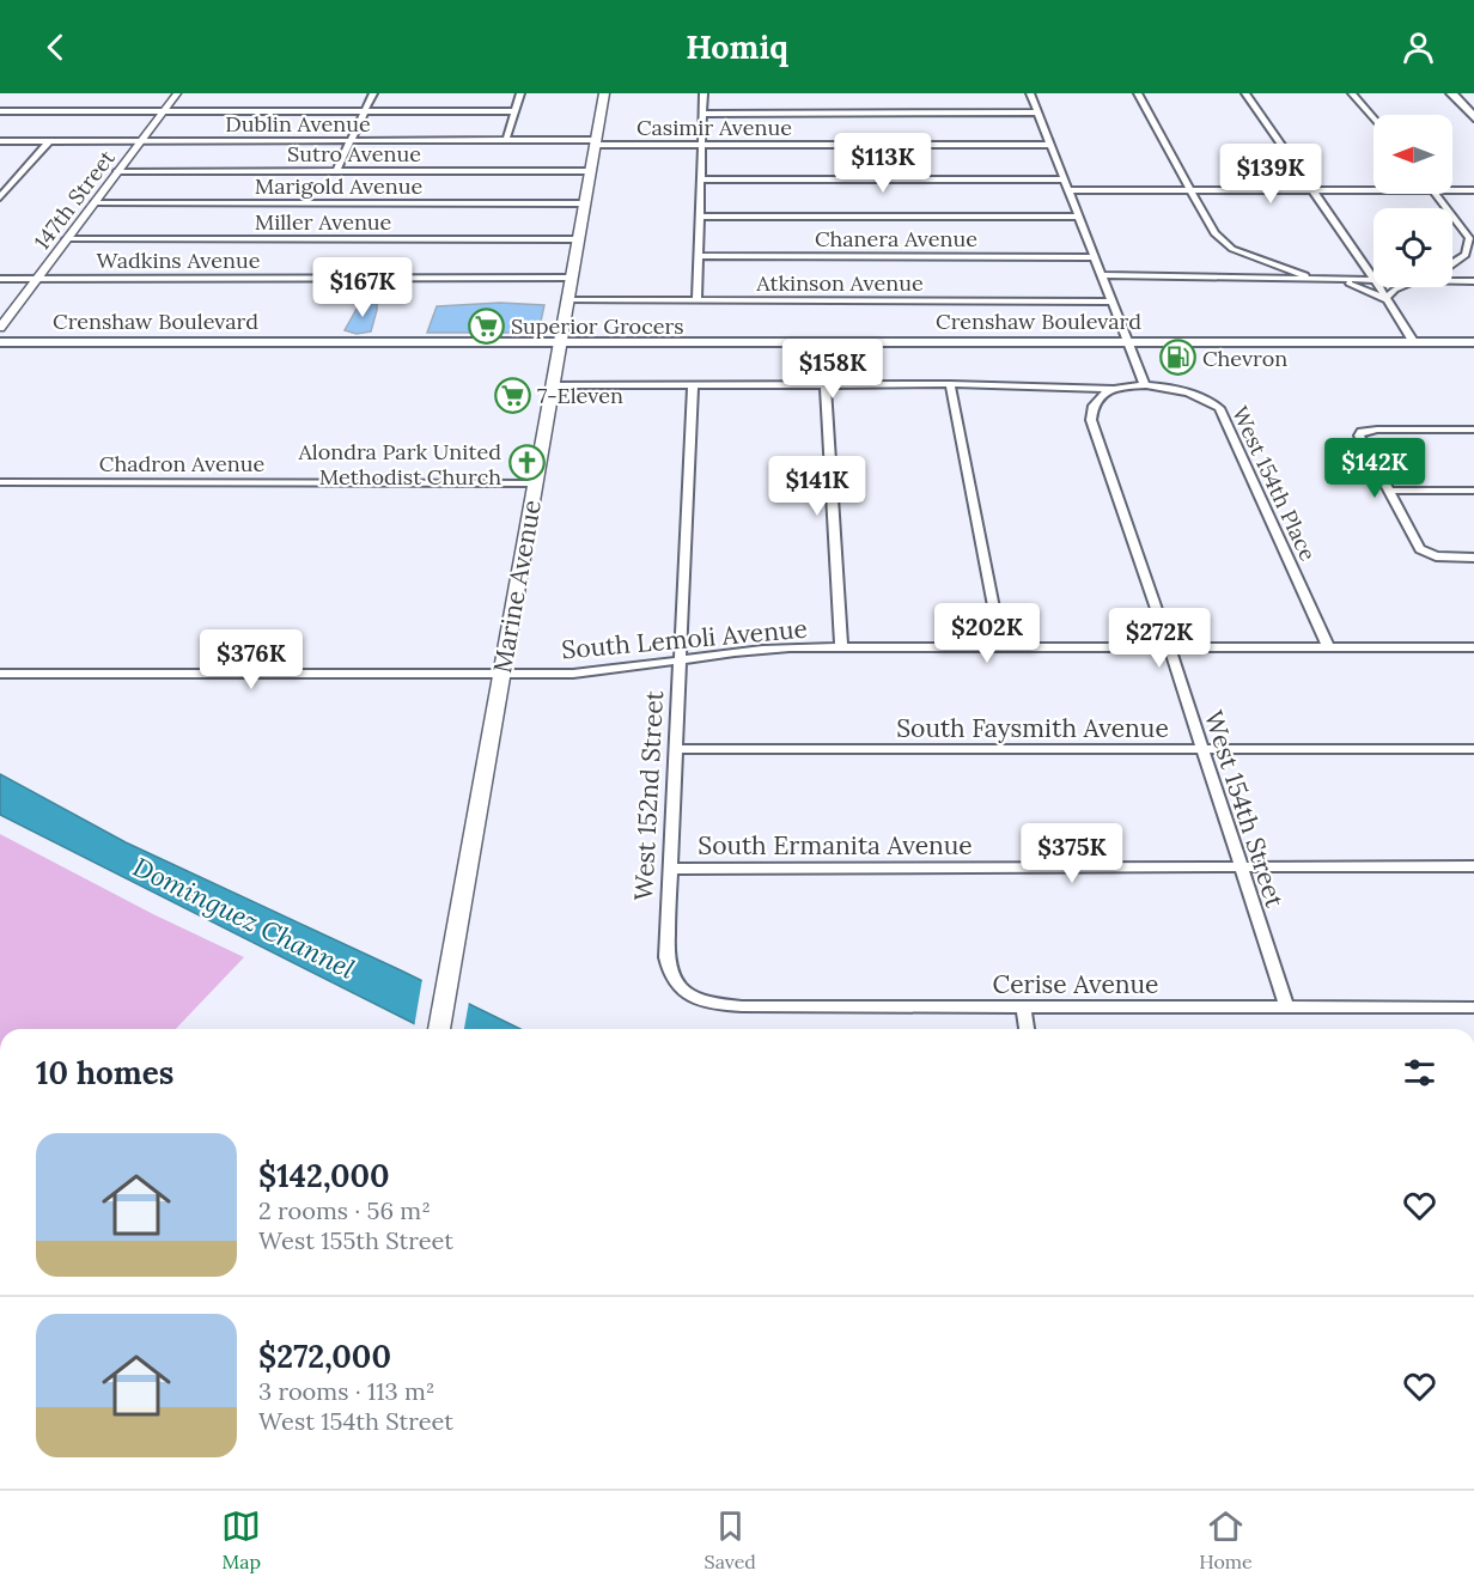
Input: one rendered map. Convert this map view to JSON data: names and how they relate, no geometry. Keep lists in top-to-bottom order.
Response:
{
  "streets": {
    "main road": ["Crenshaw Boulevard", "Marine Avenue"],
    "street": [
      "Dublin Avenue",
      "Casimir Avenue",
      "Sutro Avenue",
      "Marigold Avenue",
      "147th Street",
      "Miller Avenue",
      "Chanera Avenue",
      "Wadkins Avenue",
      "Atkinson Avenue",
      "Chadron Avenue",
      "West 154th Place",
      "South Lemoli Avenue",
      "South Faysmith Avenue",
      "West 152nd Street",
      "West 154th Street",
      "South Ermanita Avenue",
      "Cerise Avenue"
    ]
  },
  "crossings": [
    ["Dublin Avenue", "Casimir Avenue"],
    ["Dublin Avenue", "147th Street"],
    ["Dublin Avenue", "Marine Avenue"],
    ["Casimir Avenue", "Marine Avenue"],
    ["Sutro Avenue", "147th Street"],
    ["Sutro Avenue", "Marine Avenue"],
    ["Marigold Avenue", "147th Street"],
    ["Marigold Avenue", "Marine Avenue"],
    ["147th Street", "Miller Avenue"],
    ["147th Street", "Wadkins Avenue"],
    ["Miller Avenue", "Marine Avenue"],
    ["Wadkins Avenue", "Marine Avenue"],
    ["Atkinson Avenue", "Marine Avenue"],
    ["Crenshaw Boulevard", "Marine Avenue"],
    ["Chadron Avenue", "Marine Avenue"],
    ["West 154th Place", "South Lemoli Avenue"],
    ["Marine Avenue", "South Lemoli Avenue"],
    ["South Lemoli Avenue", "West 152nd Street"],
    ["South Lemoli Avenue", "West 154th Street"],
    ["South Faysmith Avenue", "West 152nd Street"],
    ["South Faysmith Avenue", "West 154th Street"],
    ["West 152nd Street", "South Ermanita Avenue"],
    ["West 152nd Street", "Cerise Avenue"],
    ["West 154th Street", "South Ermanita Avenue"],
    ["West 154th Street", "Cerise Avenue"]
  ],
  "water": ["Dominguez Channel"],
  "places": {
    "supermarket": ["Superior Grocers", "7-Eleven"],
    "fuel station": ["Chevron"],
    "church": ["Alondra Park United Methodist Church"]
  },
  "north": "left",
  "page": {
    "header": "Homiq",
    "price": [
      "$113K",
      "$139K",
      "$167K",
      "$158K",
      "$142K",
      "$141K",
      "$202K",
      "$272K",
      "$376K",
      "$375K"
    ],
    "heading": "10 homes",
    "list": [
      {
        "name": "$142,000",
        "note": "2 rooms · 56 m² · West 155th Street"
      },
      {
        "name": "$272,000",
        "note": "3 rooms · 113 m² · West 154th Street"
      }
    ],
    "tabs": ["Map", "Saved", "Home"]
  }
}
